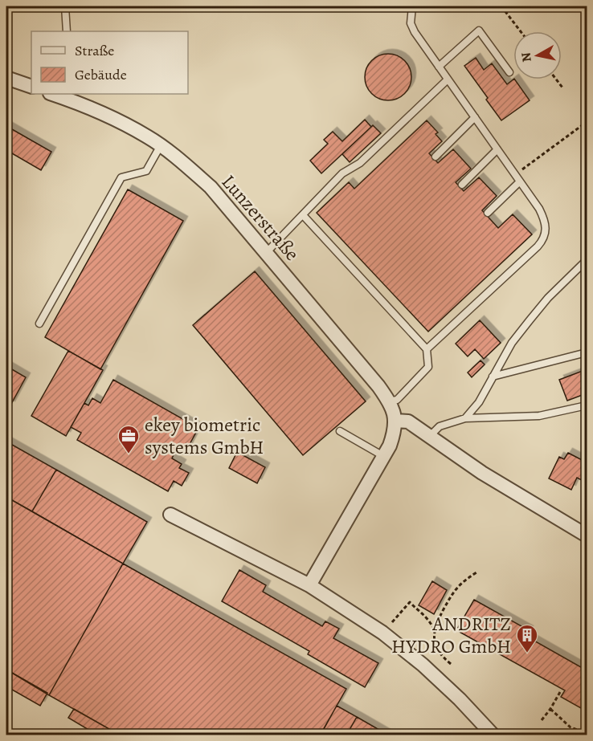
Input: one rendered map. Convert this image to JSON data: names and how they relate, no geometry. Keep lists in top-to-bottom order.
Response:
{
  "streets": {
    "street": ["Lunzerstraße"]
  },
  "places": {
    "office": ["ekey biometric systems GmbH"],
    "building": ["ANDRITZ HYDRO GmbH"]
  },
  "legend": ["Straße", "Gebäude"],
  "north": "left"
}
